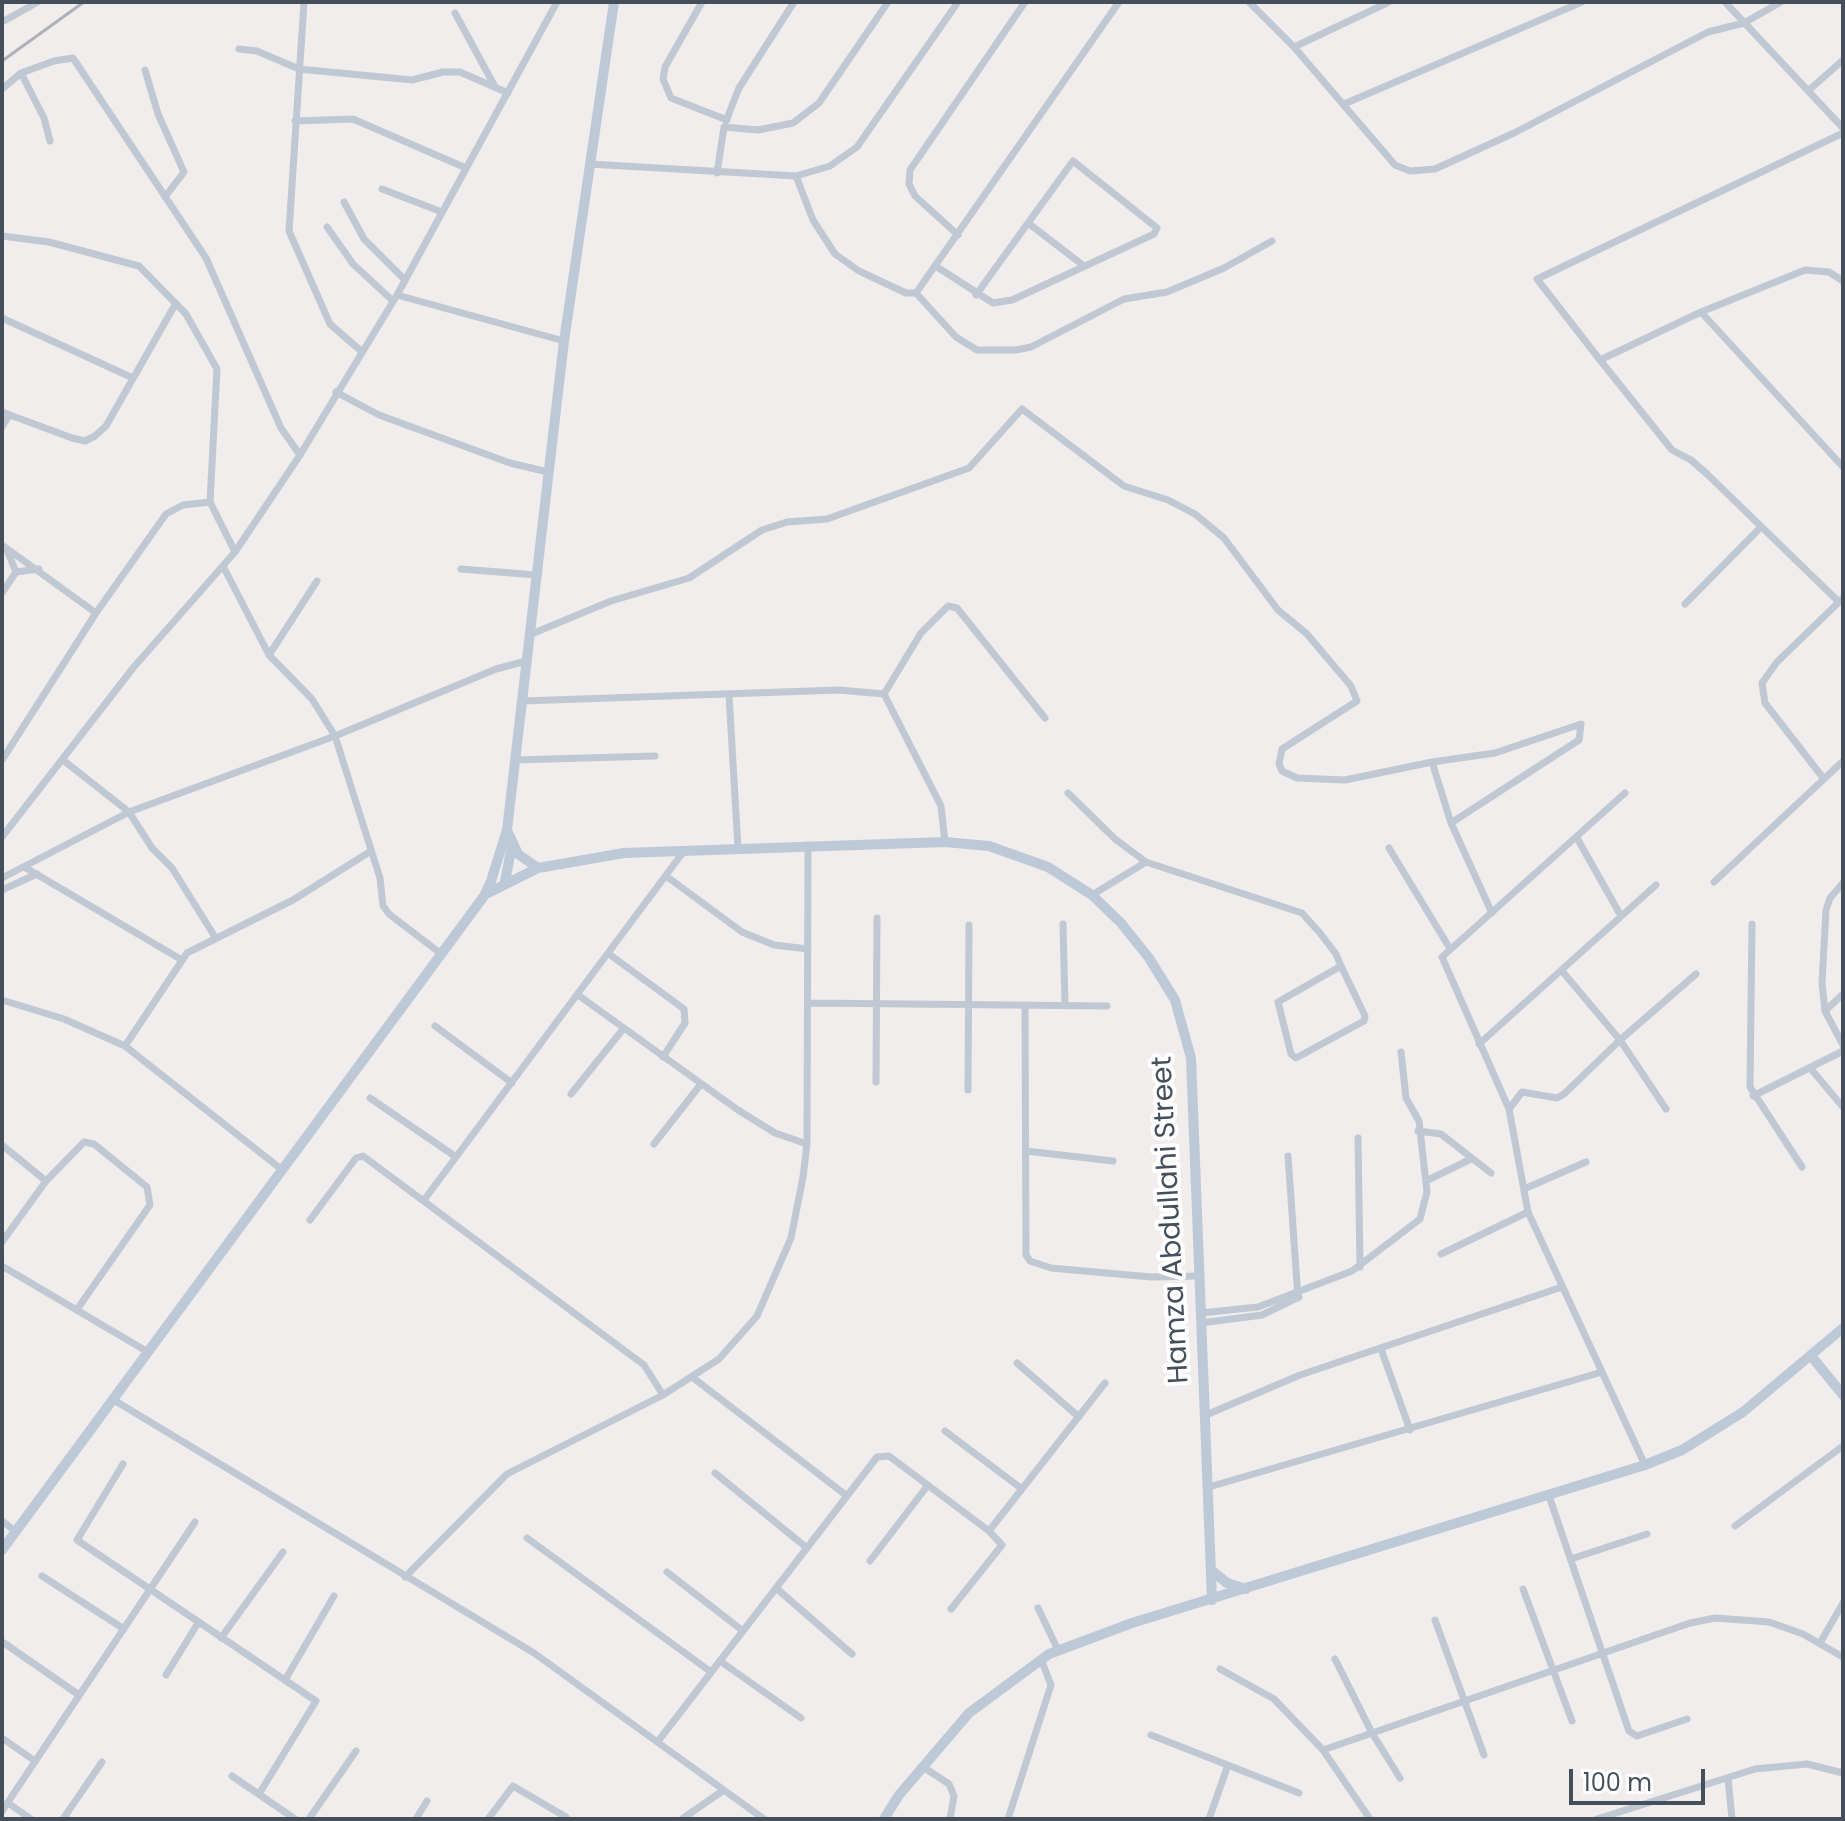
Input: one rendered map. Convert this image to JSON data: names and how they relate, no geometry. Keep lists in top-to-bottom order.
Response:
{
  "streets": {
    "main road": ["Hamza Abdullahi Street"]
  },
  "scale_bar": "100 m"
}
